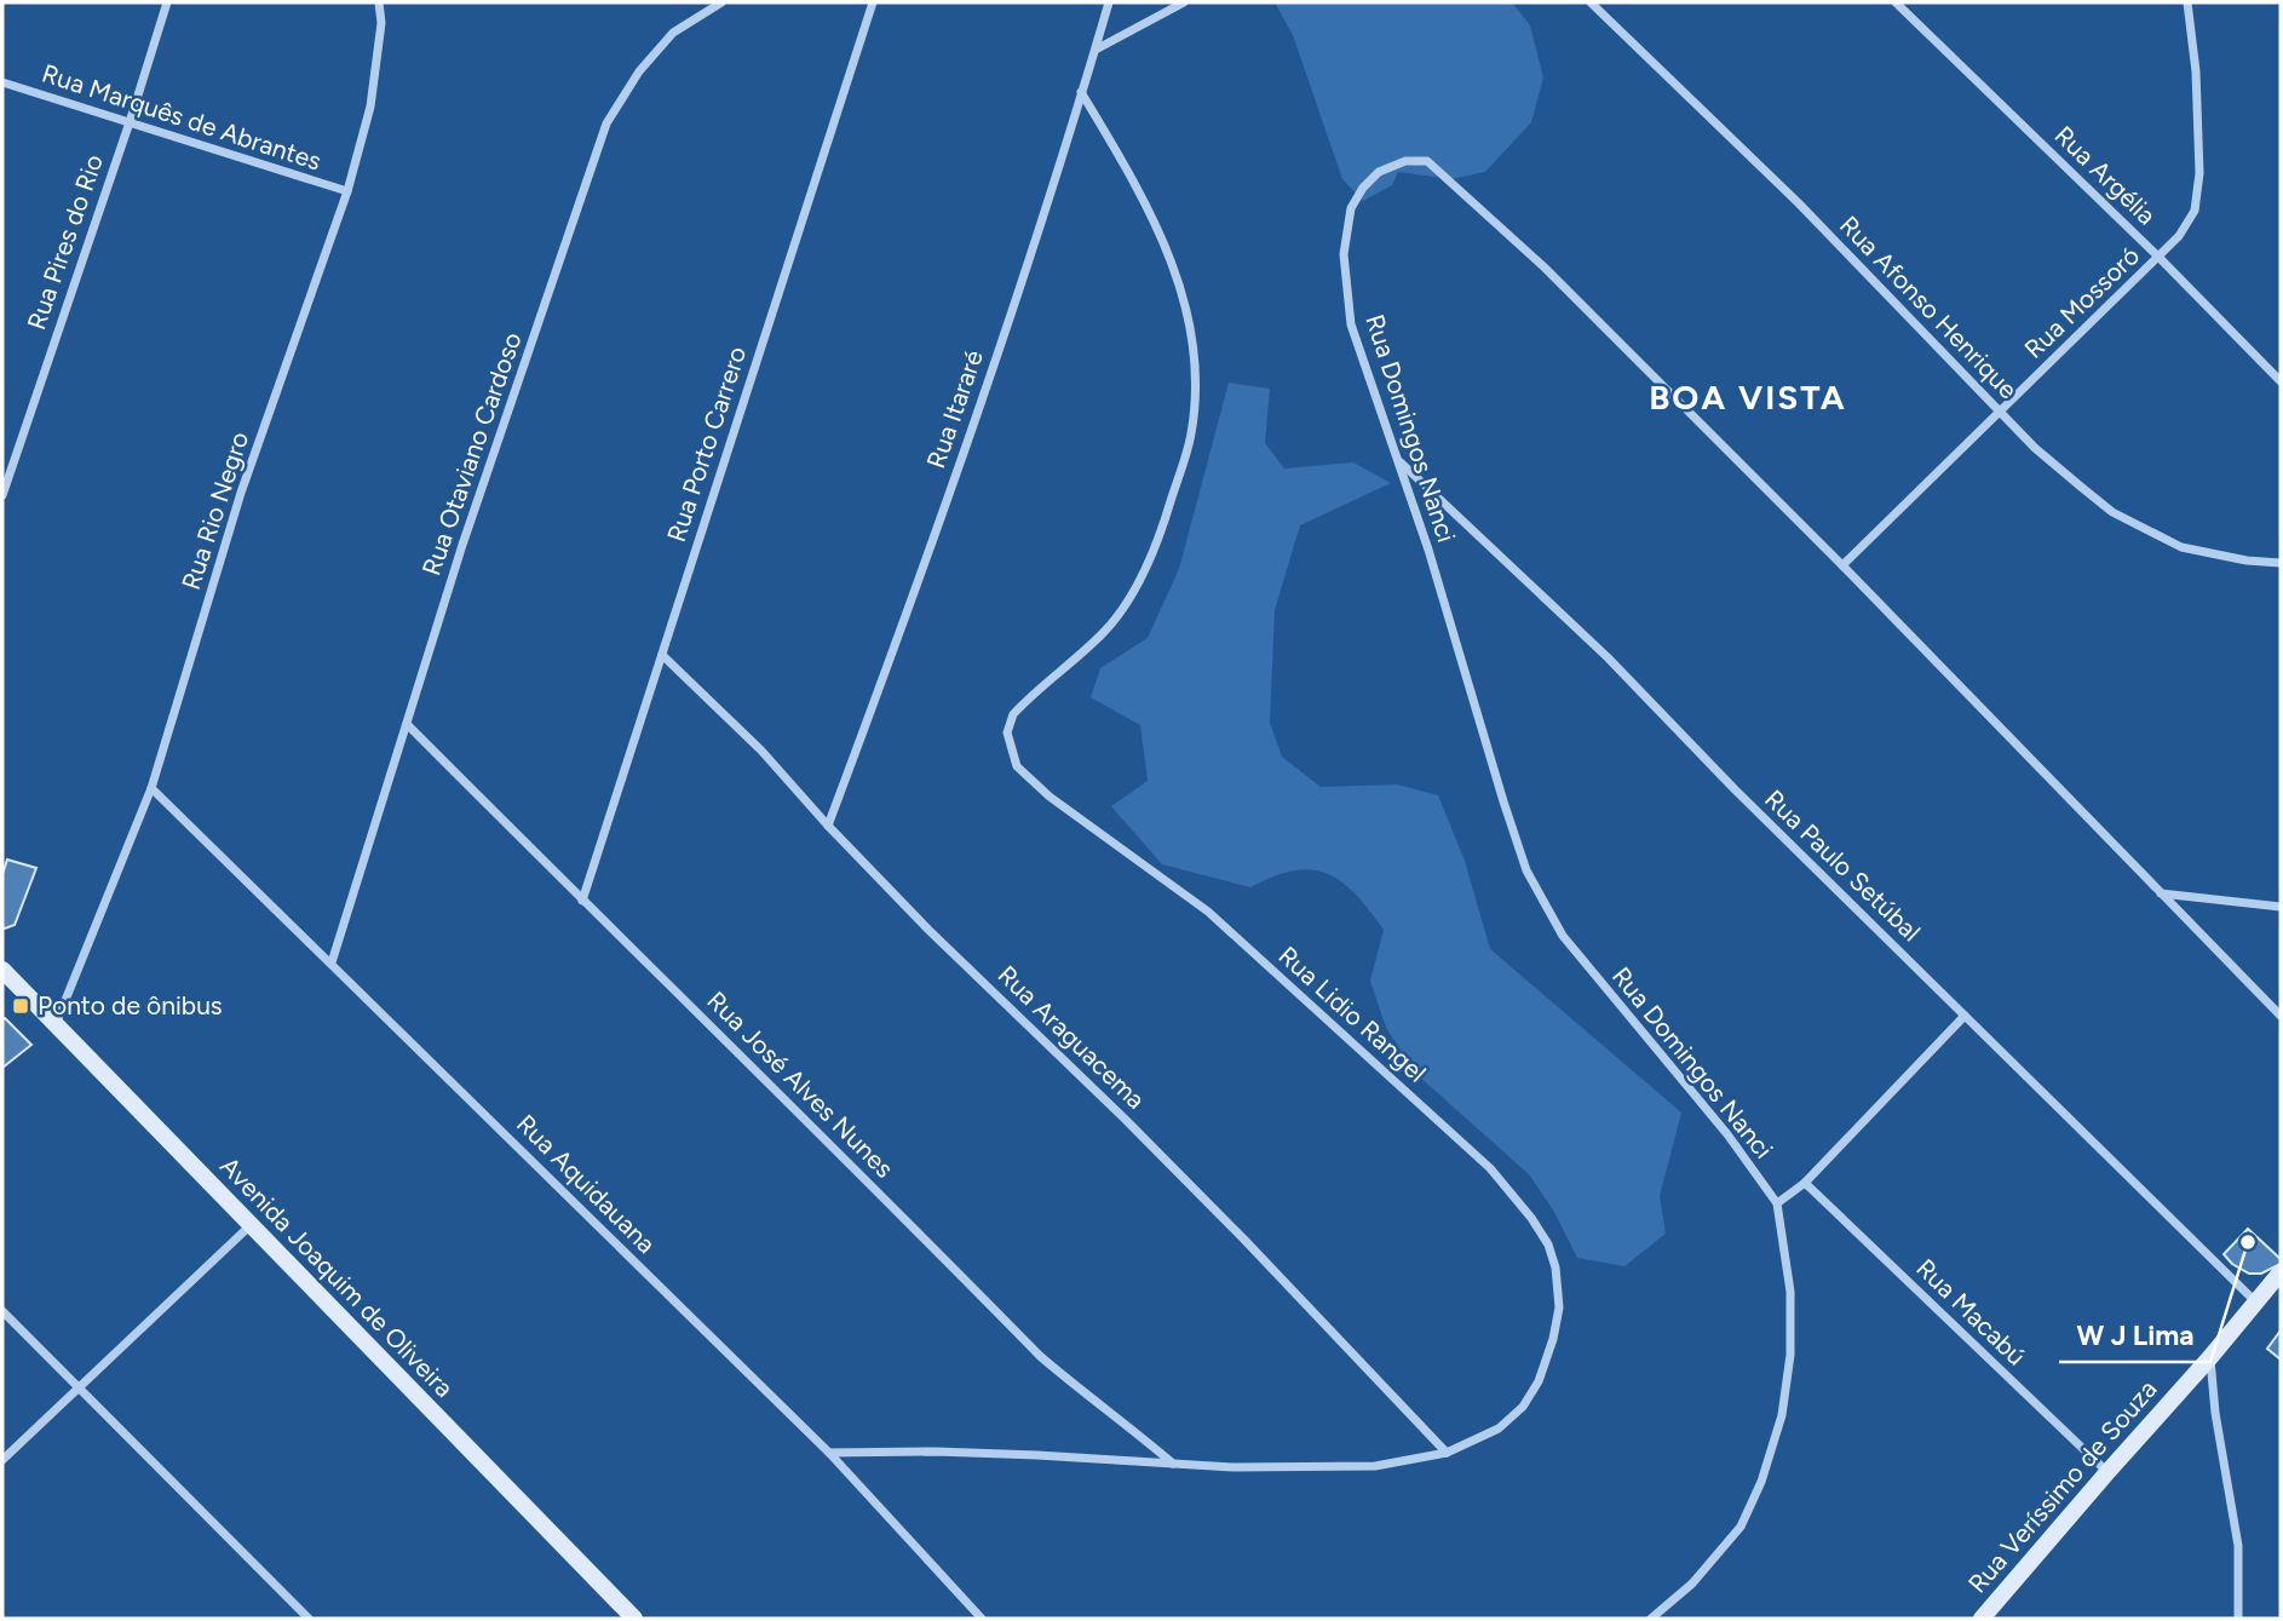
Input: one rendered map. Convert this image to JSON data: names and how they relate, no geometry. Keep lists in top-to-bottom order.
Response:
{
  "streets": {
    "main road": ["Avenida Joaquim de Oliveira", "Rua Veríssimo de Souza"],
    "street": [
      "Rua Marquês de Abrantes",
      "Rua Argélia",
      "Rua Pires do Rio",
      "Rua Mossoró",
      "Rua Afonso Henrique",
      "Rua Itararé",
      "Rua Domingos Nanci",
      "Rua Porto Carrero",
      "Rua Otaviano Cardoso",
      "Rua Rio Negro",
      "Rua Paulo Setúbal",
      "Rua Lidio Rangel",
      "Rua Araguacema",
      "Rua José Alves Nunes",
      "Rua Aquidauana",
      "Rua Macabú"
    ]
  },
  "crossings": [
    ["Rua Marquês de Abrantes", "Rua Pires do Rio"],
    ["Rua Marquês de Abrantes", "Rua Rio Negro"],
    ["Rua Argélia", "Rua Mossoró"],
    ["Rua Mossoró", "Rua Afonso Henrique"],
    ["Rua Mossoró", "Rua Domingos Nanci"],
    ["Rua Itararé", "Rua Lidio Rangel"],
    ["Rua Itararé", "Rua Araguacema"],
    ["Rua Domingos Nanci", "Rua Paulo Setúbal"],
    ["Rua Porto Carrero", "Rua Araguacema"],
    ["Rua Porto Carrero", "Rua José Alves Nunes"],
    ["Rua Otaviano Cardoso", "Rua José Alves Nunes"],
    ["Rua Otaviano Cardoso", "Rua Aquidauana"],
    ["Rua Rio Negro", "Rua Aquidauana"],
    ["Rua Rio Negro", "Avenida Joaquim de Oliveira"],
    ["Rua Paulo Setúbal", "Rua Veríssimo de Souza"],
    ["Rua Lidio Rangel", "Rua Araguacema"],
    ["Rua Lidio Rangel", "Rua José Alves Nunes"],
    ["Rua Lidio Rangel", "Rua Aquidauana"],
    ["Rua Macabú", "Rua Veríssimo de Souza"]
  ],
  "districts": ["BOA VISTA"],
  "places": {
    "transit": ["Ponto de ônibus"],
    "other": ["W J Lima"]
  }
}
